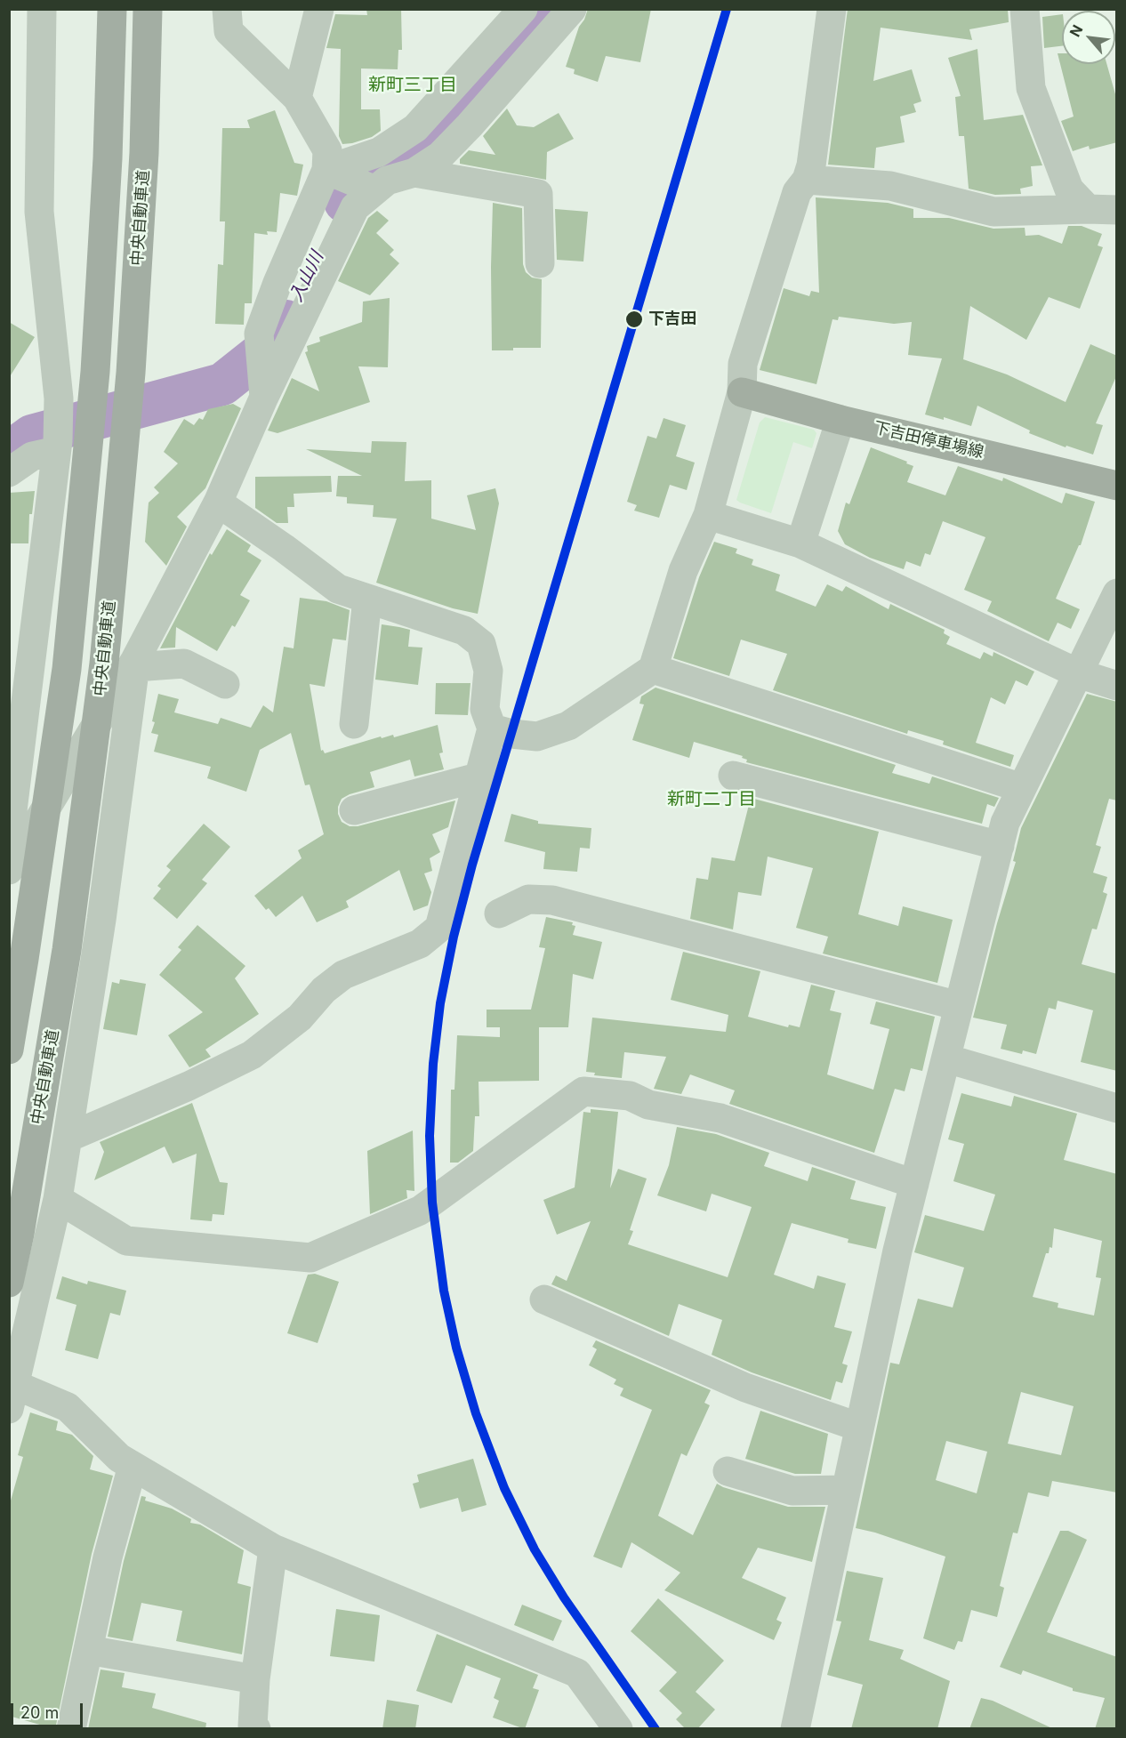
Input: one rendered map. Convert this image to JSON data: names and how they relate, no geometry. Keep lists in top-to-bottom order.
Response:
{
  "streets": {
    "highway": ["中央自動車道"],
    "main road": ["下吉田停車場線"]
  },
  "districts": ["新町三丁目", "新町二丁目"],
  "water": ["入山川"],
  "places": ["下吉田"],
  "scale_bar": "20 m",
  "north": "top left"
}
